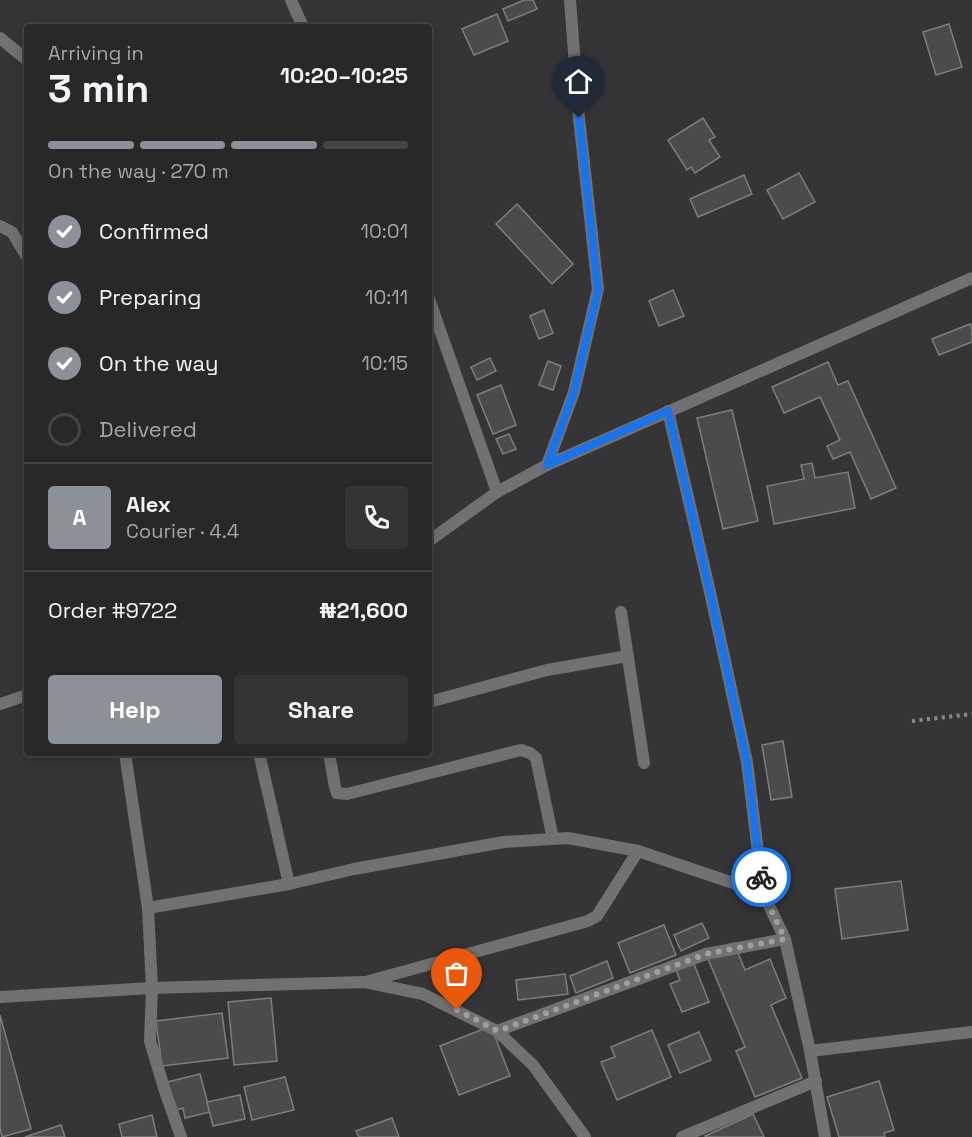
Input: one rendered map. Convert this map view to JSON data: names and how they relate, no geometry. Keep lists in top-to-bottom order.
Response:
{
  "page": {
    "heading": ["3 min", "Arriving in", "10:20–10:25"],
    "panel": [
      "Alex",
      "Courier · 4.4",
      "Order #9722",
      "₦21,600"
    ],
    "bar": "On the way · 270 m",
    "list": [
      ["Confirmed", "10:01"],
      ["Preparing", "10:11"],
      ["On the way", "10:15"],
      "Delivered"
    ],
    "round": "A",
    "buttons": ["Help", "Share"]
  }
}
